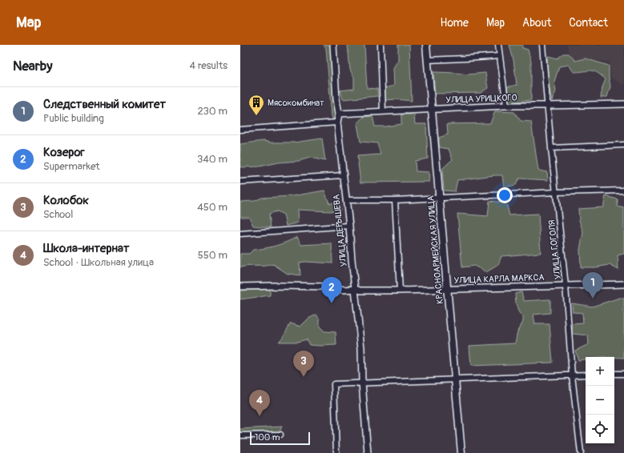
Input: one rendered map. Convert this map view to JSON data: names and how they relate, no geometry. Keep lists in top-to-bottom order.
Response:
{
  "streets": {
    "main road": ["КРАСНОАРМЕЙСКАЯ УЛИЦА"],
    "street": [
      "УЛИЦА УРИЦКОГО",
      "УЛИЦА ДЕРЫШЕВА",
      "УЛИЦА ГОГОЛЯ",
      "УЛИЦА КАРЛА МАРКСА"
    ]
  },
  "crossings": [
    ["УЛИЦА УРИЦКОГО", "УЛИЦА ДЕРЫШЕВА"],
    ["УЛИЦА УРИЦКОГО", "КРАСНОАРМЕЙСКАЯ УЛИЦА"],
    ["УЛИЦА УРИЦКОГО", "УЛИЦА ГОГОЛЯ"],
    ["УЛИЦА ДЕРЫШЕВА", "УЛИЦА КАРЛА МАРКСА"],
    ["КРАСНОАРМЕЙСКАЯ УЛИЦА", "УЛИЦА КАРЛА МАРКСА"],
    ["УЛИЦА ГОГОЛЯ", "УЛИЦА КАРЛА МАРКСА"]
  ],
  "places": {
    "building": ["Мясокомбинат"]
  },
  "scale_bar": "100 m",
  "page": {
    "header": "Map",
    "nav": [
      "Home",
      "Map",
      "About",
      "Contact"
    ],
    "heading": ["Nearby", "4 results"],
    "list": [
      {
        "mark": "1",
        "name": "Следственный комитет",
        "note": "Public building",
        "value": "230 m"
      },
      {
        "mark": "2",
        "name": "Козерог",
        "note": "Supermarket",
        "value": "340 m"
      },
      {
        "mark": "3",
        "name": "Колобок",
        "note": "School",
        "value": "450 m"
      },
      {
        "mark": "4",
        "name": "Школа-интернат",
        "note": "School · Школьная улица",
        "value": "550 m"
      }
    ],
    "pins": [
      "1",
      "2",
      "3",
      "4"
    ],
    "map_buttons": ["+", "−"],
    "scale": "100 m"
  }
}
